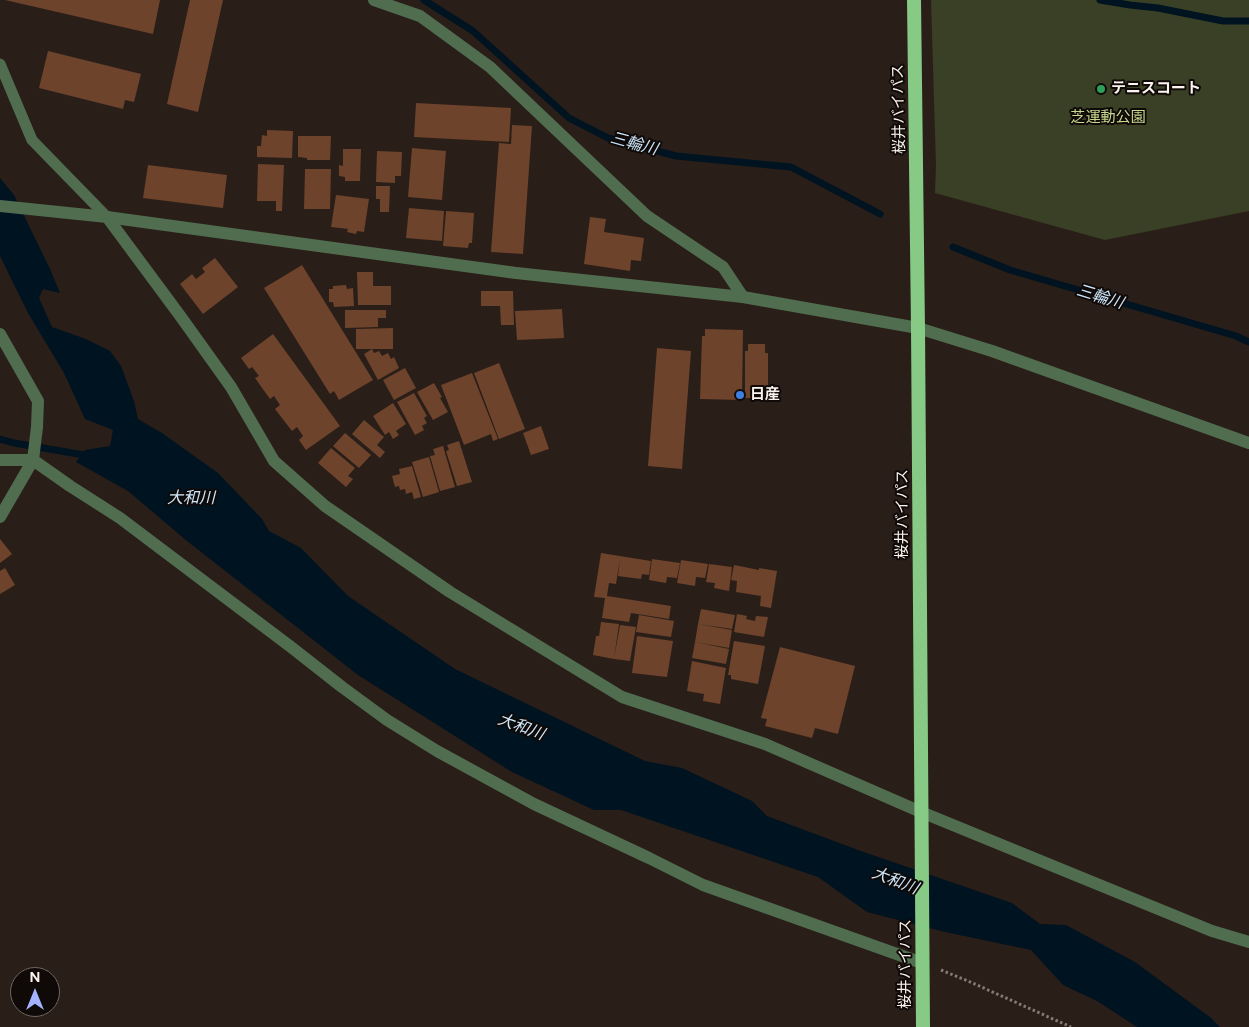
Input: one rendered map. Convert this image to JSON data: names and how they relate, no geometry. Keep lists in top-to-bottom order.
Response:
{
  "streets": {
    "highway": ["桜井バイパス"]
  },
  "water": ["三輪川", "大和川"],
  "parks": ["芝運動公園"],
  "places": ["テニスコート", "日産"],
  "north": "top"
}
